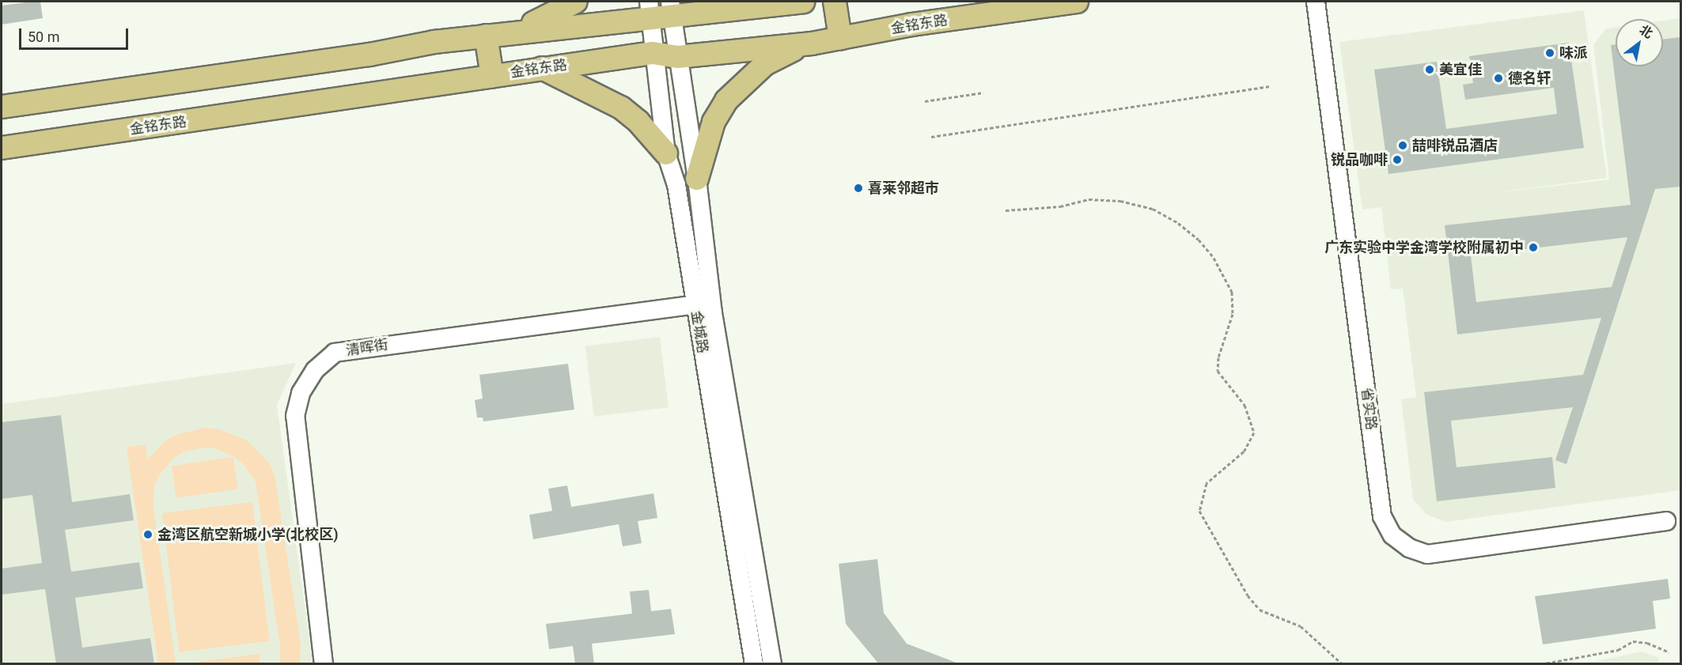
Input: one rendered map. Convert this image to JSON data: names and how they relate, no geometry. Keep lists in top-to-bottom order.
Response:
{
  "streets": {
    "main road": ["金铭东路"],
    "street": ["金城路", "清晖街", "省实路"]
  },
  "crossings": [
    ["金铭东路", "金城路"],
    ["金城路", "清晖街"]
  ],
  "places": [
    "味派",
    "美宜佳",
    "德名轩",
    "喆啡锐品酒店",
    "锐品咖啡",
    "喜莱邻超市",
    "广东实验中学金湾学校附属初中",
    "金湾区航空新城小学(北校区)"
  ],
  "scale_bar": "50 m",
  "north": "top right"
}
